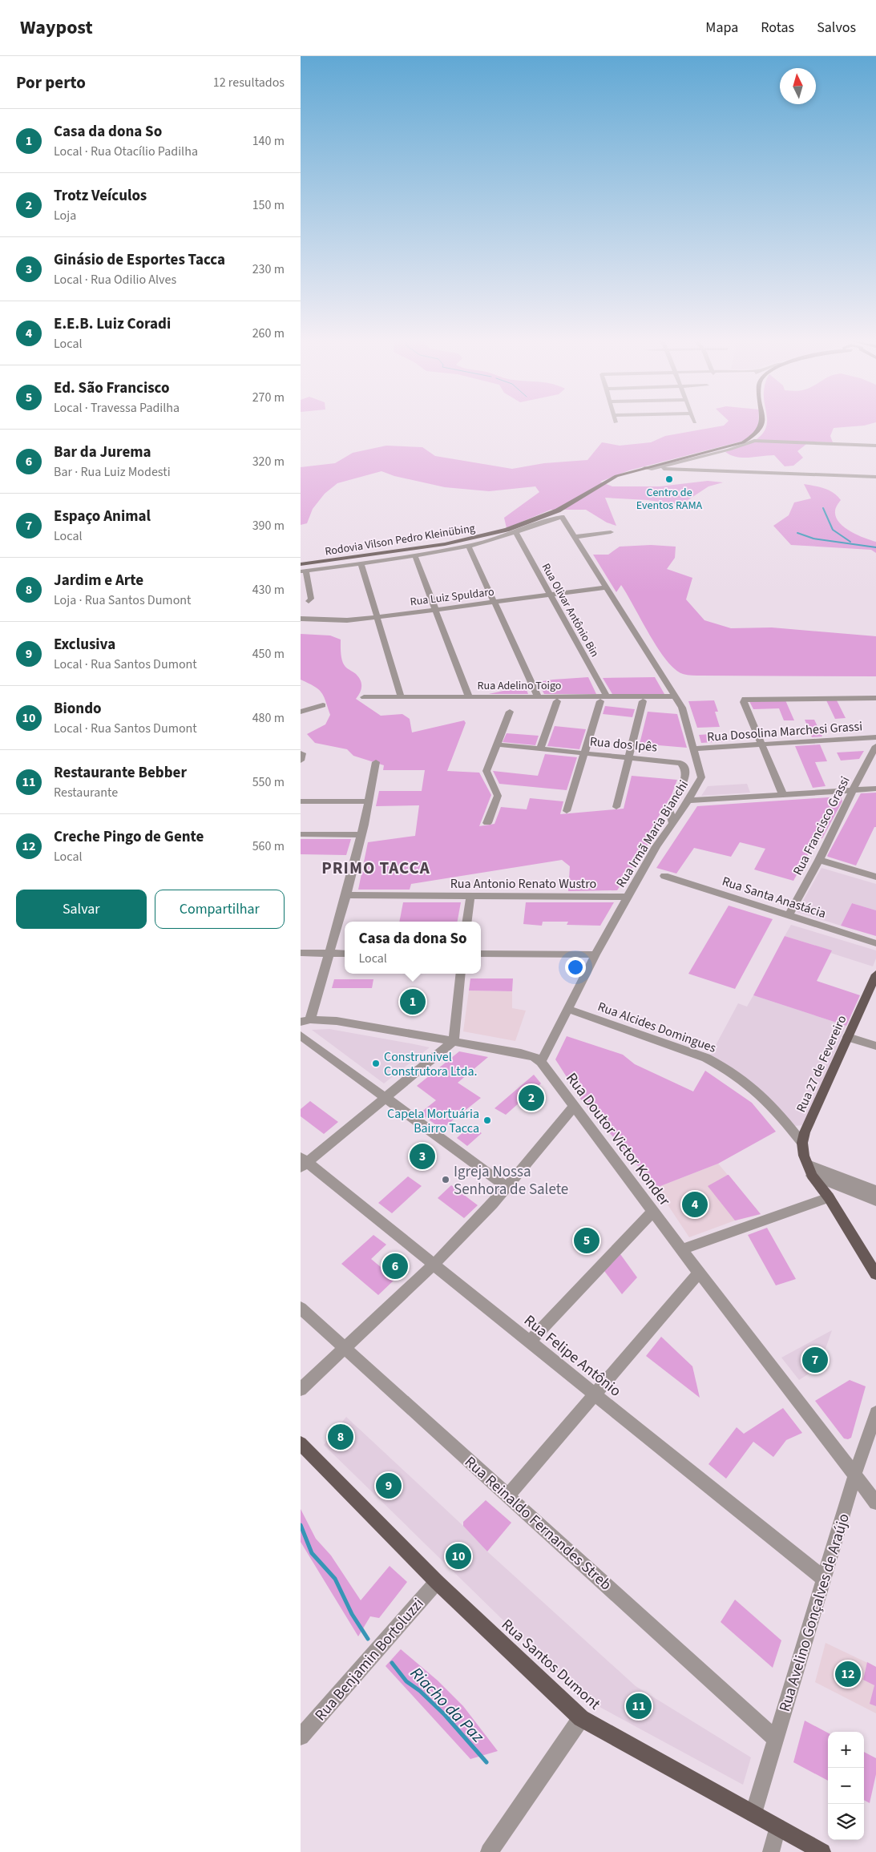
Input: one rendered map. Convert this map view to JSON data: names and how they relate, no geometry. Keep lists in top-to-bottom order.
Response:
{
  "streets": {
    "main road": ["Rodovia Vilson Pedro Kleinübing", "Rua 27 de Fevereiro", "Rua Santos Dumont"],
    "street": [
      "Rua Luiz Spuldaro",
      "Rua Olivar Antônio Bin",
      "Rua Adelino Toigo",
      "Rua Dosolina Marchesi Grassi",
      "Rua dos Ipês",
      "Rua Francisco Grassi",
      "Rua Irmã Maria Bianchi",
      "Rua Antonio Renato Wustro",
      "Rua Santa Anastácia",
      "Rua Alcides Domingues",
      "Rua Doutor Victor Konder",
      "Rua Felipe Antônio",
      "Rua Reinaldo Fernandes Streb",
      "Rua Avelino Gonçalves de Araújo",
      "Rua Benjamin Bortoluzzi"
    ]
  },
  "crossings": [
    ["Rua Luiz Spuldaro", "Rua Olivar Antônio Bin"],
    ["Rua Luiz Spuldaro", "Rua Irmã Maria Bianchi"],
    ["Rua Olivar Antônio Bin", "Rua Adelino Toigo"],
    ["Rua Olivar Antônio Bin", "Rua Irmã Maria Bianchi"],
    ["Rua Adelino Toigo", "Rua Irmã Maria Bianchi"],
    ["Rua Dosolina Marchesi Grassi", "Rua Irmã Maria Bianchi"],
    ["Rua dos Ipês", "Rua Irmã Maria Bianchi"],
    ["Rua Francisco Grassi", "Rua Santa Anastácia"],
    ["Rua Irmã Maria Bianchi", "Rua Antonio Renato Wustro"],
    ["Rua Irmã Maria Bianchi", "Rua Alcides Domingues"],
    ["Rua Irmã Maria Bianchi", "Rua Doutor Victor Konder"],
    ["Rua Alcides Domingues", "Rua 27 de Fevereiro"],
    ["Rua Doutor Victor Konder", "Rua Avelino Gonçalves de Araújo"],
    ["Rua Felipe Antônio", "Rua Avelino Gonçalves de Araújo"],
    ["Rua Reinaldo Fernandes Streb", "Rua Avelino Gonçalves de Araújo"],
    ["Rua Avelino Gonçalves de Araújo", "Rua Santos Dumont"],
    ["Rua Benjamin Bortoluzzi", "Rua Santos Dumont"]
  ],
  "districts": ["PRIMO TACCA"],
  "water": ["Riacho da Paz"],
  "places": [
    "Centro de Eventos RAMA",
    "Construnivel Construtora Ltda.",
    "Capela Mortuária Bairro Tacca",
    "Igreja Nossa Senhora de Salete"
  ],
  "north": "top",
  "page": {
    "header": "Waypost",
    "nav": ["Mapa", "Rotas", "Salvos"],
    "heading": ["Por perto", "12 resultados"],
    "list": [
      {
        "mark": "1",
        "name": "Casa da dona So",
        "note": "Local · Rua Otacílio Padilha",
        "value": "140 m"
      },
      {
        "mark": "2",
        "name": "Trotz Veículos",
        "note": "Loja",
        "value": "150 m"
      },
      {
        "mark": "3",
        "name": "Ginásio de Esportes Tacca",
        "note": "Local · Rua Odilio Alves",
        "value": "230 m"
      },
      {
        "mark": "4",
        "name": "E.E.B. Luiz Coradi",
        "note": "Local",
        "value": "260 m"
      },
      {
        "mark": "5",
        "name": "Ed. São Francisco",
        "note": "Local · Travessa Padilha",
        "value": "270 m"
      },
      {
        "mark": "6",
        "name": "Bar da Jurema",
        "note": "Bar · Rua Luiz Modesti",
        "value": "320 m"
      },
      {
        "mark": "7",
        "name": "Espaço Animal",
        "note": "Local",
        "value": "390 m"
      },
      {
        "mark": "8",
        "name": "Jardim e Arte",
        "note": "Loja · Rua Santos Dumont",
        "value": "430 m"
      },
      {
        "mark": "9",
        "name": "Exclusiva",
        "note": "Local · Rua Santos Dumont",
        "value": "450 m"
      },
      {
        "mark": "10",
        "name": "Biondo",
        "note": "Local · Rua Santos Dumont",
        "value": "480 m"
      },
      {
        "mark": "11",
        "name": "Restaurante Bebber",
        "note": "Restaurante",
        "value": "550 m"
      },
      {
        "mark": "12",
        "name": "Creche Pingo de Gente",
        "note": "Local",
        "value": "560 m"
      }
    ],
    "buttons": ["Salvar", "Compartilhar"],
    "popup": ["Casa da dona So", "Local"],
    "pins": [
      "1",
      "2",
      "3",
      "4",
      "5",
      "6",
      "7",
      "8",
      "9",
      "10",
      "12",
      "11"
    ],
    "map_buttons": ["+", "−"]
  }
}
